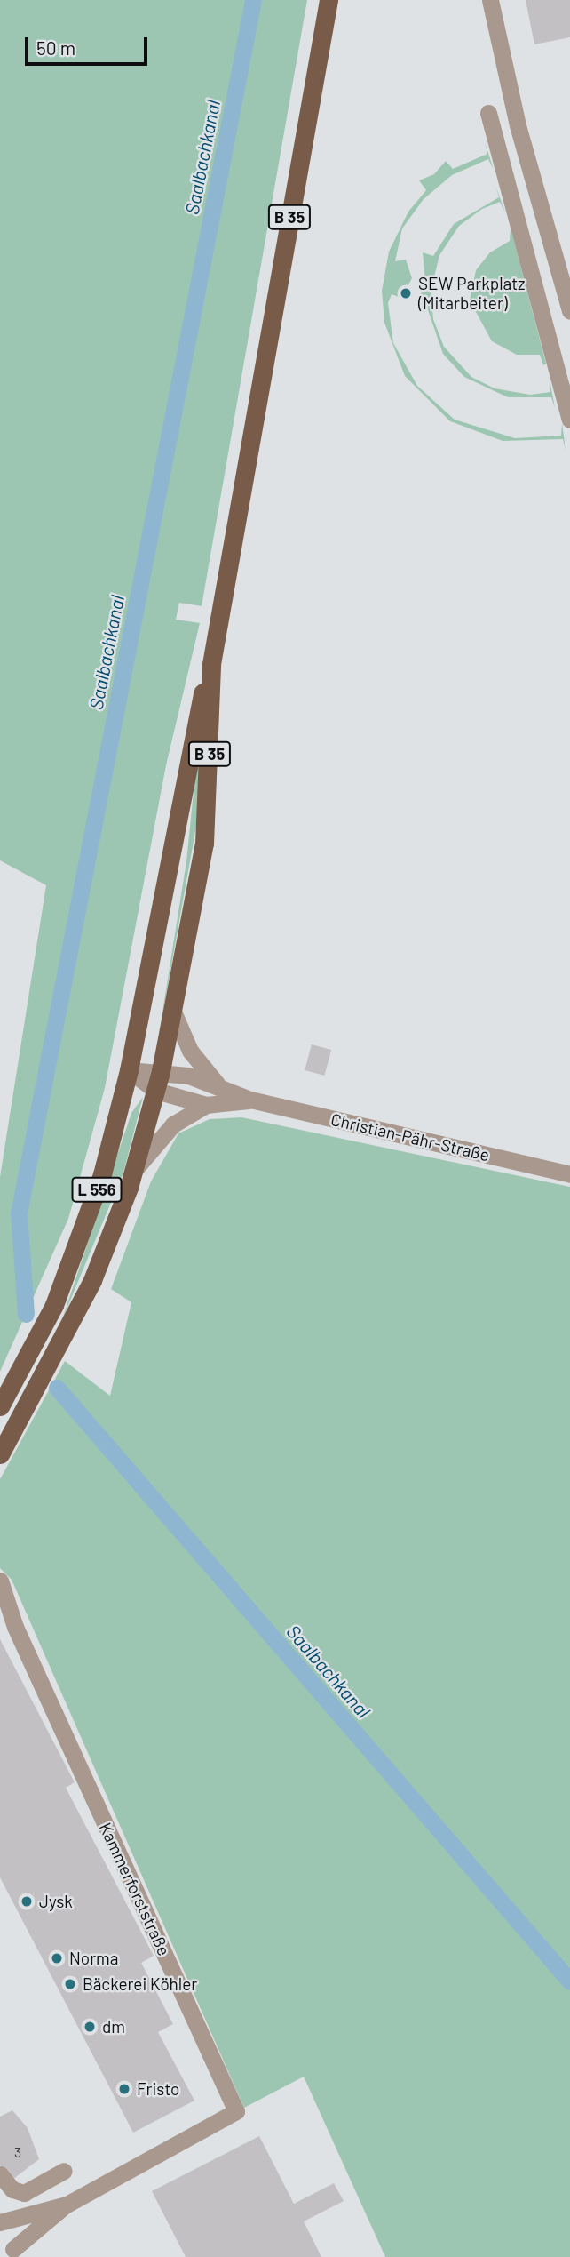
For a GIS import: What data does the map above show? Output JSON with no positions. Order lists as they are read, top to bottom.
{
  "streets": {
    "main road": ["B 35", "L 556"],
    "street": ["Christian-Pähr-Straße", "Kammerforststraße"]
  },
  "crossings": [
    ["B 35", "Christian-Pähr-Straße"],
    ["B 35", "L 556"],
    ["Christian-Pähr-Straße", "L 556"]
  ],
  "water": ["Saalbachkanal"],
  "places": [
    "SEW Parkplatz (Mitarbeiter)",
    "Jysk",
    "Norma",
    "Bäckerei Köhler",
    "dm",
    "Fristo"
  ],
  "house_numbers": ["3"],
  "scale_bar": "50 m"
}
